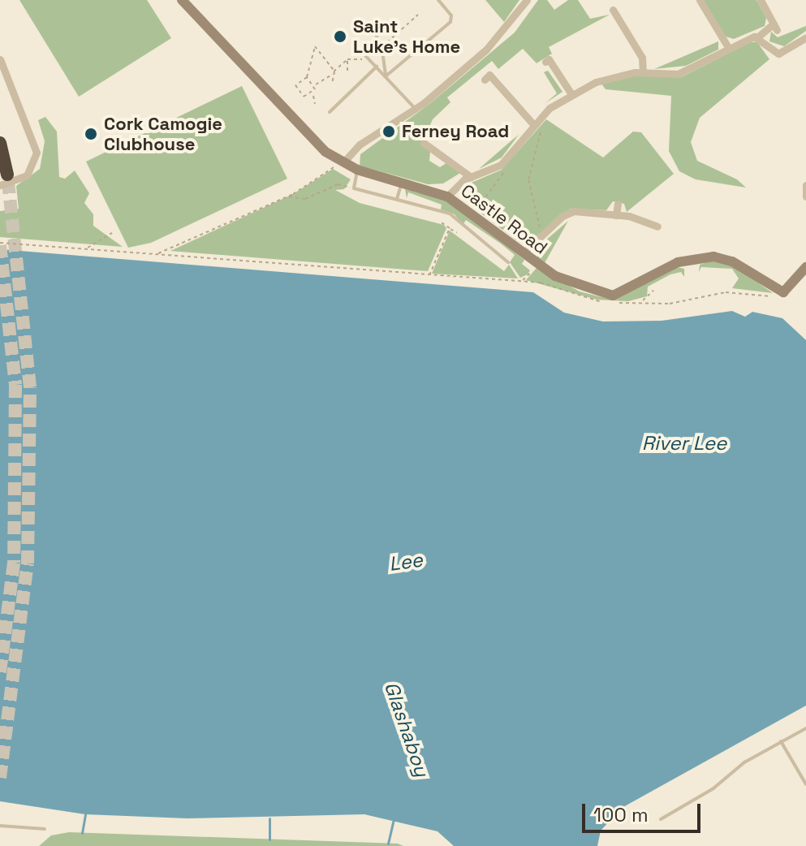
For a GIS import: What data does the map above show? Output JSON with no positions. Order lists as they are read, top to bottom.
{
  "streets": {
    "street": ["Castle Road"]
  },
  "water": ["River Lee", "Lee", "Glashaboy"],
  "places": ["Saint Luke's Home", "Ferney Road", "Cork Camogie Clubhouse"],
  "scale_bar": "100 m"
}
